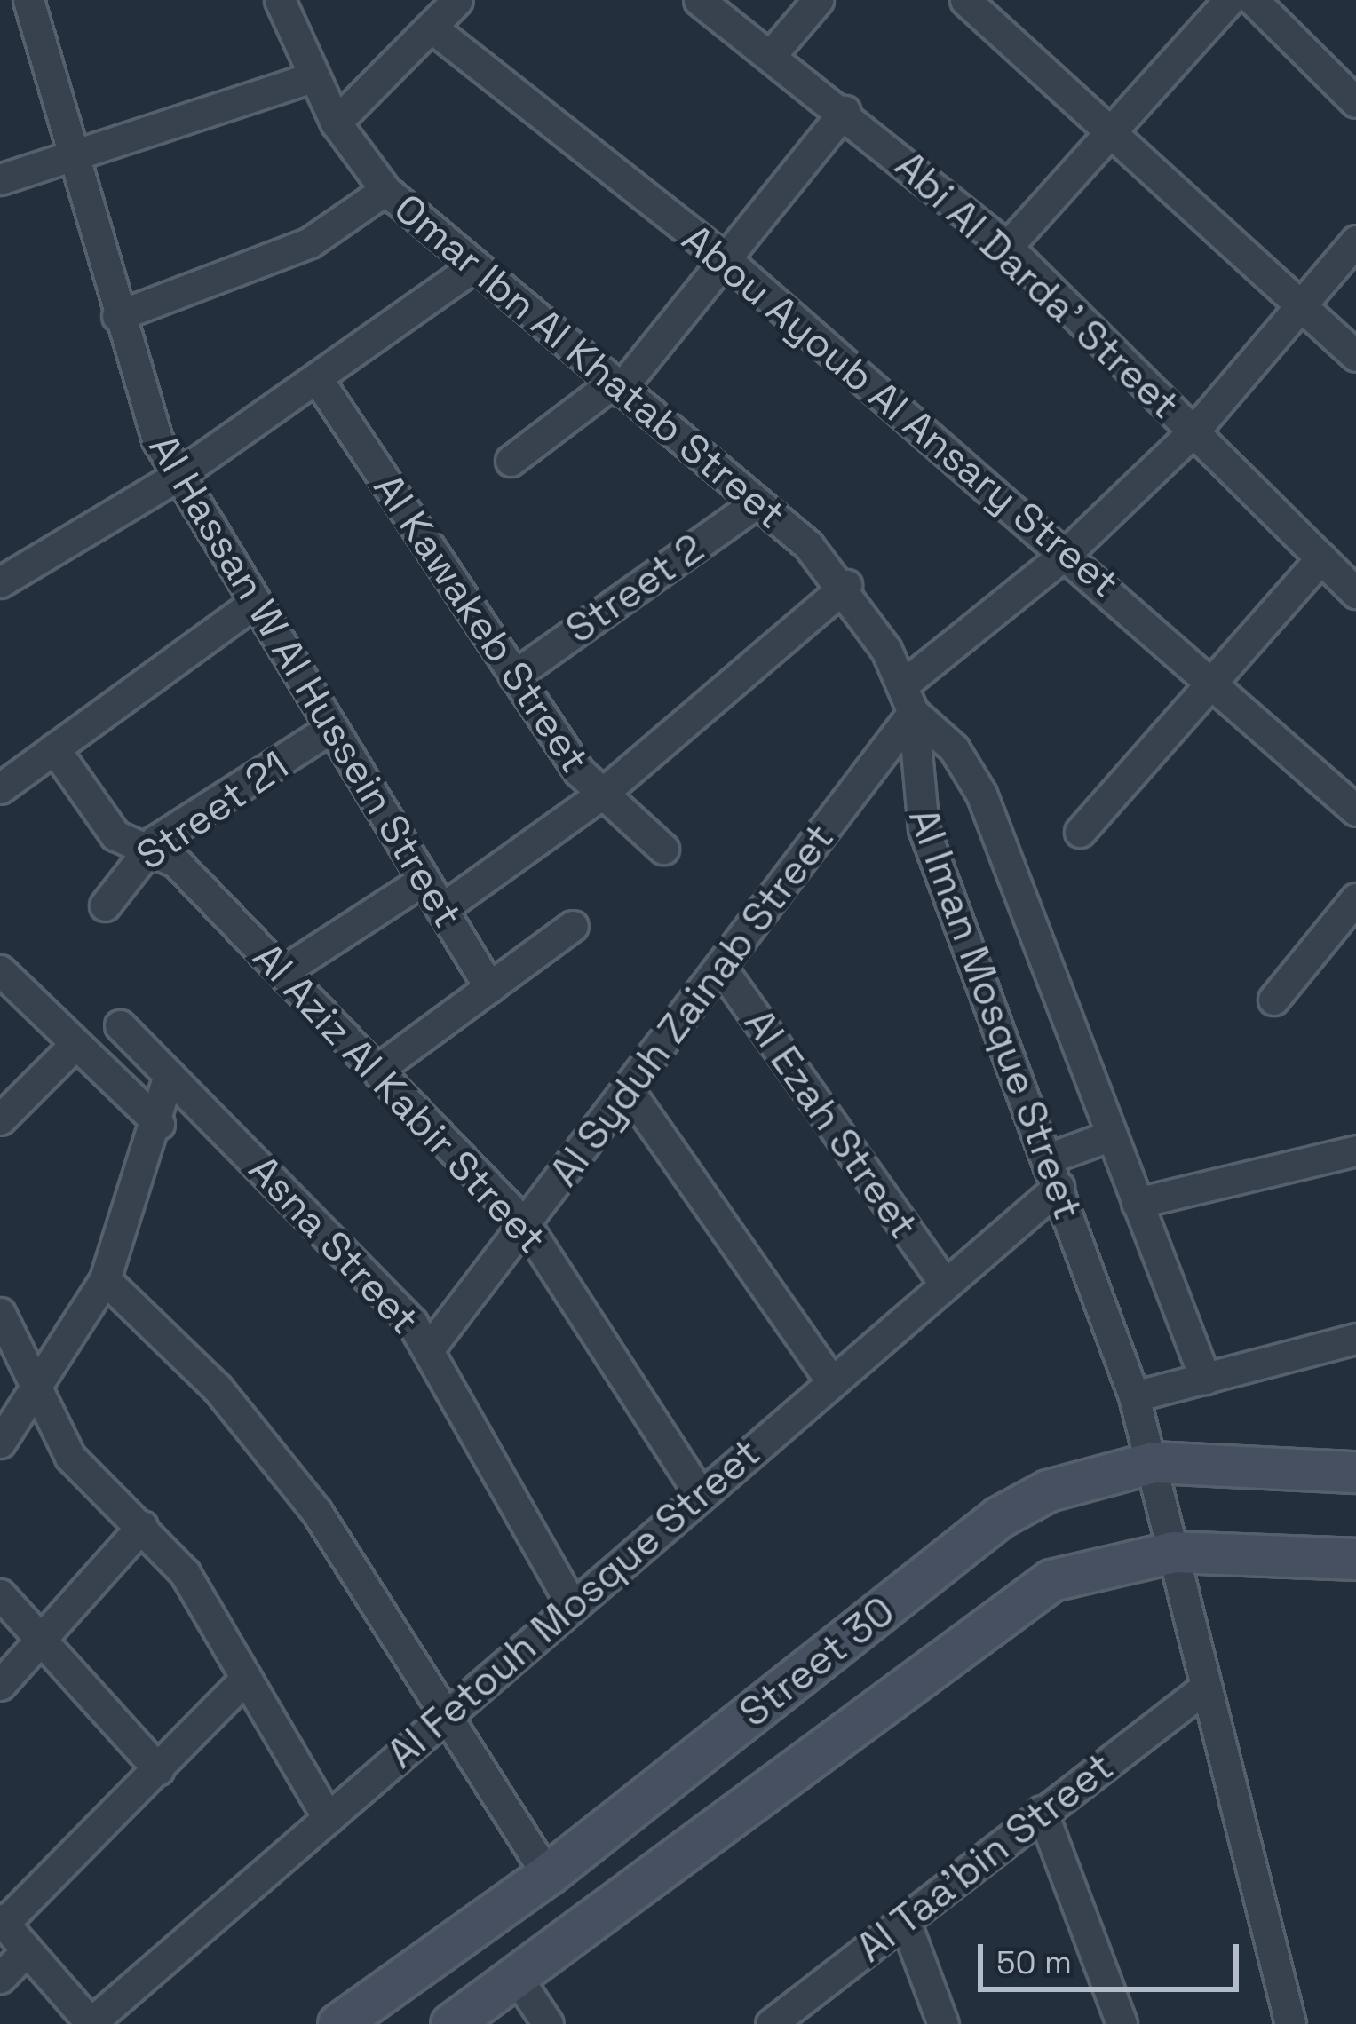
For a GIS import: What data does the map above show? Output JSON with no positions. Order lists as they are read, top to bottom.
{
  "streets": {
    "street": [
      "Abi Al Darda' Street",
      "Omar Ibn Al Khatab Street",
      "Abou Ayoub Al Ansary Street",
      "Street 2",
      "Al Kawakeb Street",
      "Al Hassan W Al Hussein Street",
      "Street 21",
      "Al Syduh Zainab Street",
      "Al Iman Mosque Street",
      "Al Aziz Al Kabir Street",
      "Al Ezah Street",
      "Asna Street",
      "Al Fetouh Mosque Street",
      "Street 30",
      "Al Taa'bin Street"
    ]
  },
  "crossings": [
    ["Omar Ibn Al Khatab Street", "Street 2"],
    ["Omar Ibn Al Khatab Street", "Al Syduh Zainab Street"],
    ["Omar Ibn Al Khatab Street", "Al Iman Mosque Street"],
    ["Street 2", "Al Kawakeb Street"],
    ["Al Hassan W Al Hussein Street", "Street 21"],
    ["Street 21", "Al Aziz Al Kabir Street"],
    ["Al Syduh Zainab Street", "Al Iman Mosque Street"],
    ["Al Syduh Zainab Street", "Al Aziz Al Kabir Street"],
    ["Al Syduh Zainab Street", "Al Ezah Street"],
    ["Al Syduh Zainab Street", "Asna Street"],
    ["Al Iman Mosque Street", "Al Fetouh Mosque Street"],
    ["Al Iman Mosque Street", "Street 30"],
    ["Al Iman Mosque Street", "Al Taa'bin Street"],
    ["Al Aziz Al Kabir Street", "Al Fetouh Mosque Street"],
    ["Al Ezah Street", "Al Fetouh Mosque Street"],
    ["Asna Street", "Al Fetouh Mosque Street"]
  ],
  "scale_bar": "50 m"
}
